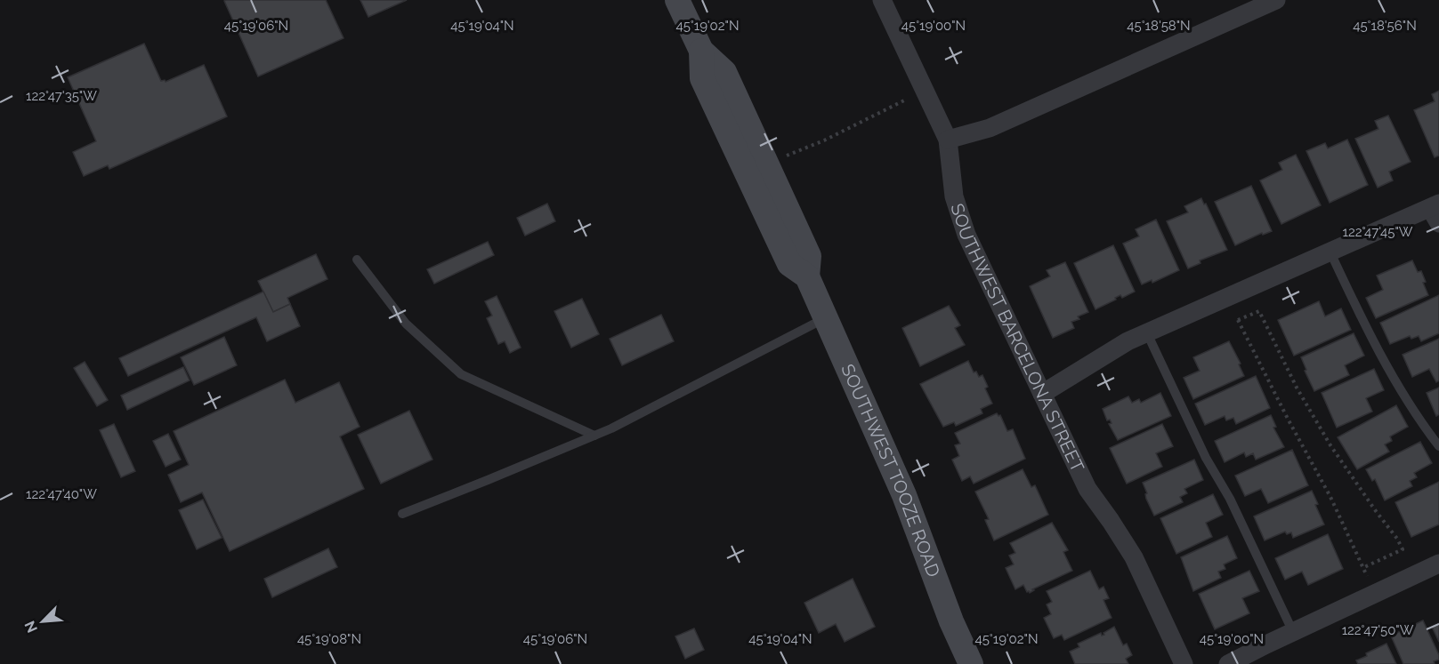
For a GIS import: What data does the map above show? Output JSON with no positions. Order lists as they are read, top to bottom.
{
  "streets": {
    "main road": ["SOUTHWEST TOOZE ROAD"],
    "street": ["SOUTHWEST BARCELONA STREET"]
  },
  "north": "bottom left",
  "coordinates": [
    "45°19'04\"N",
    "45°18'58\"N",
    "45°19'06\"N",
    "45°19'02\"N",
    "45°19'00\"N",
    "45°18'56\"N",
    "122°47'35\"W",
    "122°47'45\"W",
    "122°47'40\"W",
    "122°47'50\"W",
    "45°19'08\"N"
  ]
}
